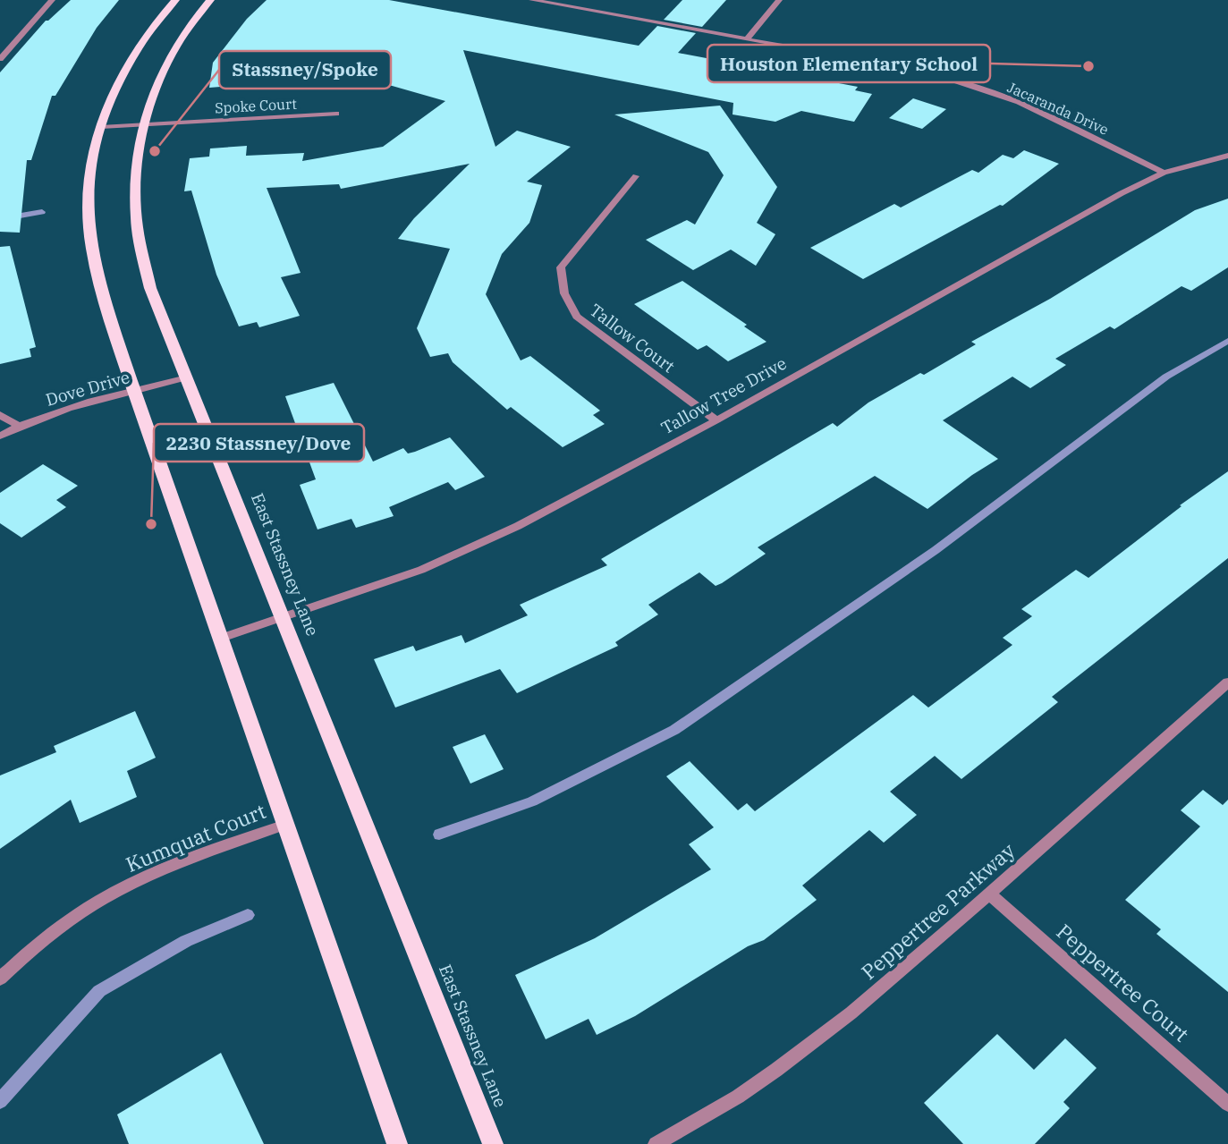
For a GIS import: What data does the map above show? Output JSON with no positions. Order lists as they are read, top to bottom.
{
  "streets": {
    "main road": ["East Stassney Lane"],
    "street": [
      "Spoke Court",
      "Jacaranda Drive",
      "Tallow Court",
      "Dove Drive",
      "Tallow Tree Drive",
      "Kumquat Court",
      "Peppertree Parkway",
      "Peppertree Court"
    ]
  },
  "crossings": [
    ["Spoke Court", "East Stassney Lane"],
    ["Jacaranda Drive", "Tallow Tree Drive"],
    ["Tallow Court", "Tallow Tree Drive"],
    ["Dove Drive", "East Stassney Lane"],
    ["Tallow Tree Drive", "East Stassney Lane"],
    ["Peppertree Parkway", "Peppertree Court"]
  ],
  "places": ["Houston Elementary School", "Stassney/Spoke", "2230 Stassney/Dove"]
}
